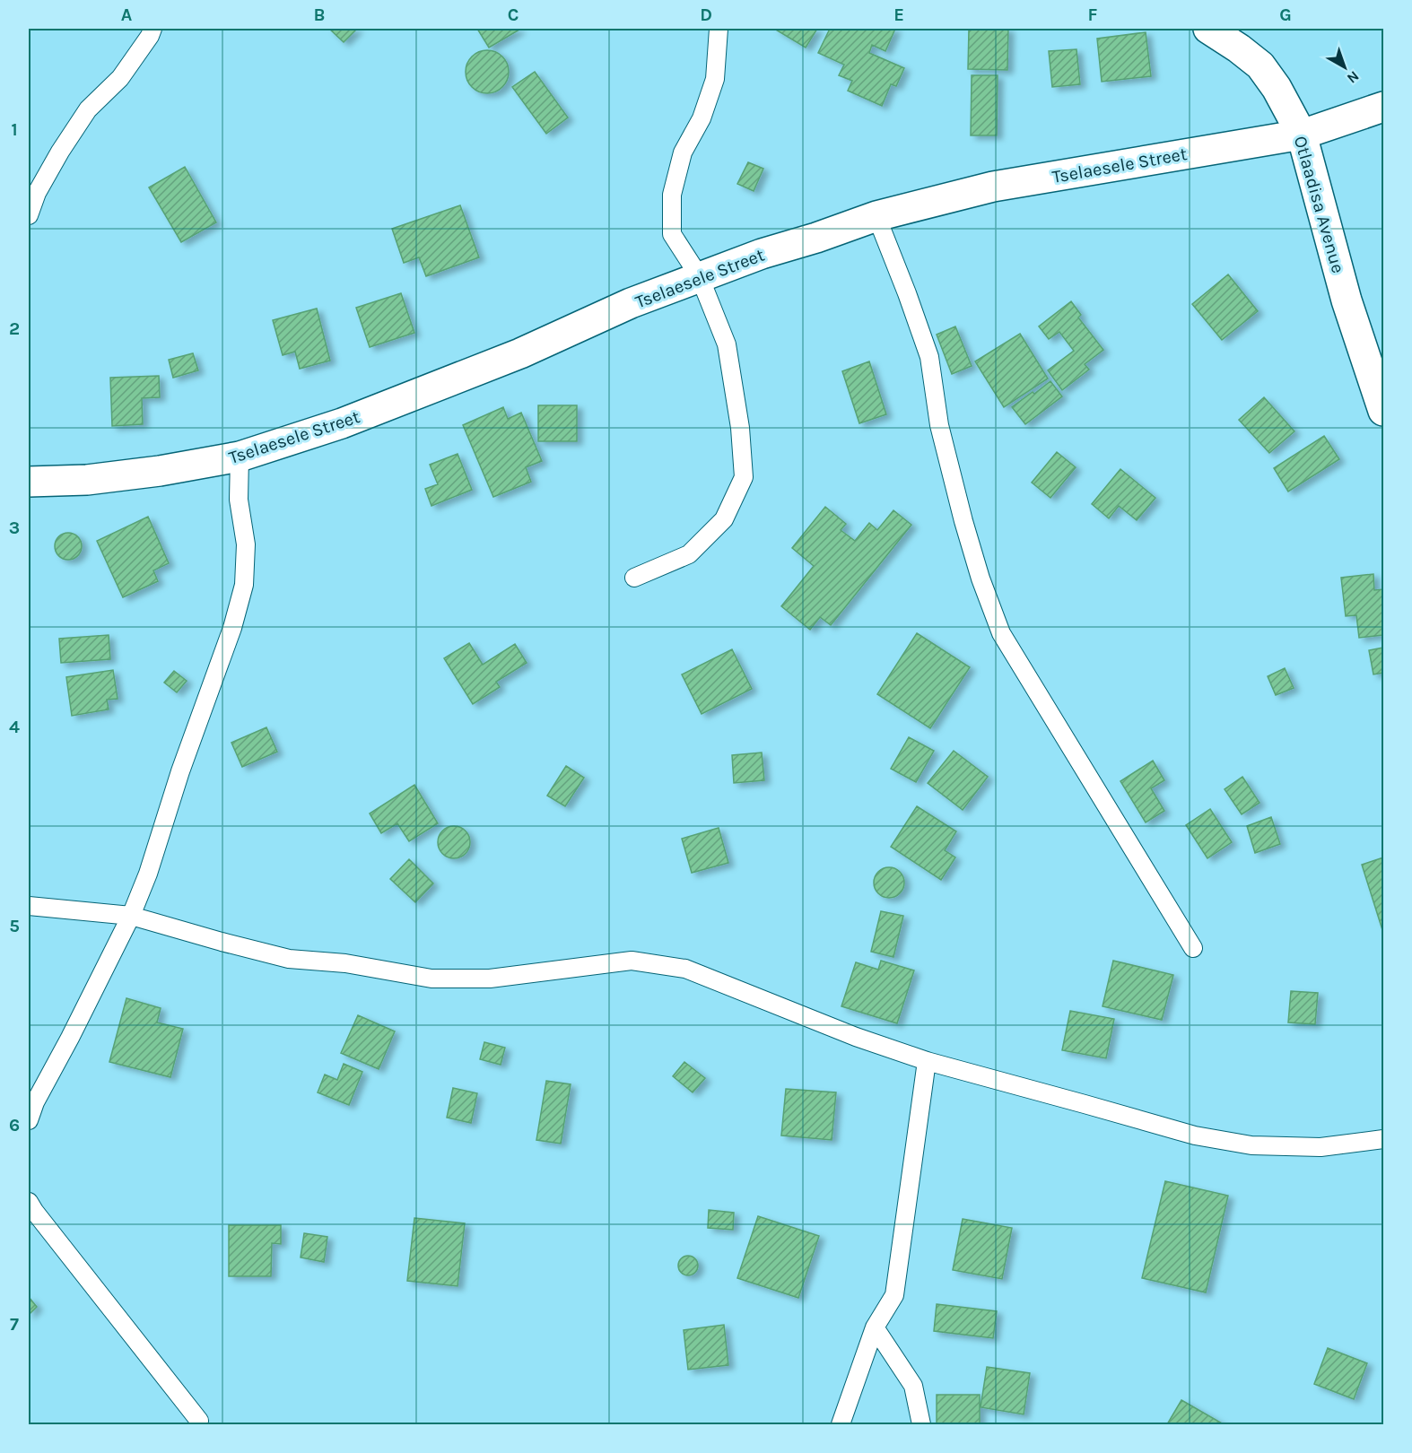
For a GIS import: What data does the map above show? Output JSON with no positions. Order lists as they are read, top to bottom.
{
  "streets": {
    "street": ["Tselaesele Street", "Otlaadisa Avenue"]
  },
  "crossings": [
    ["Tselaesele Street", "Otlaadisa Avenue"]
  ],
  "north": "bottom right",
  "grid": {
    "columns": [
      "A",
      "B",
      "C",
      "D",
      "E",
      "F",
      "G"
    ],
    "rows": [
      "1",
      "2",
      "3",
      "4",
      "5",
      "6",
      "7"
    ]
  }
}
